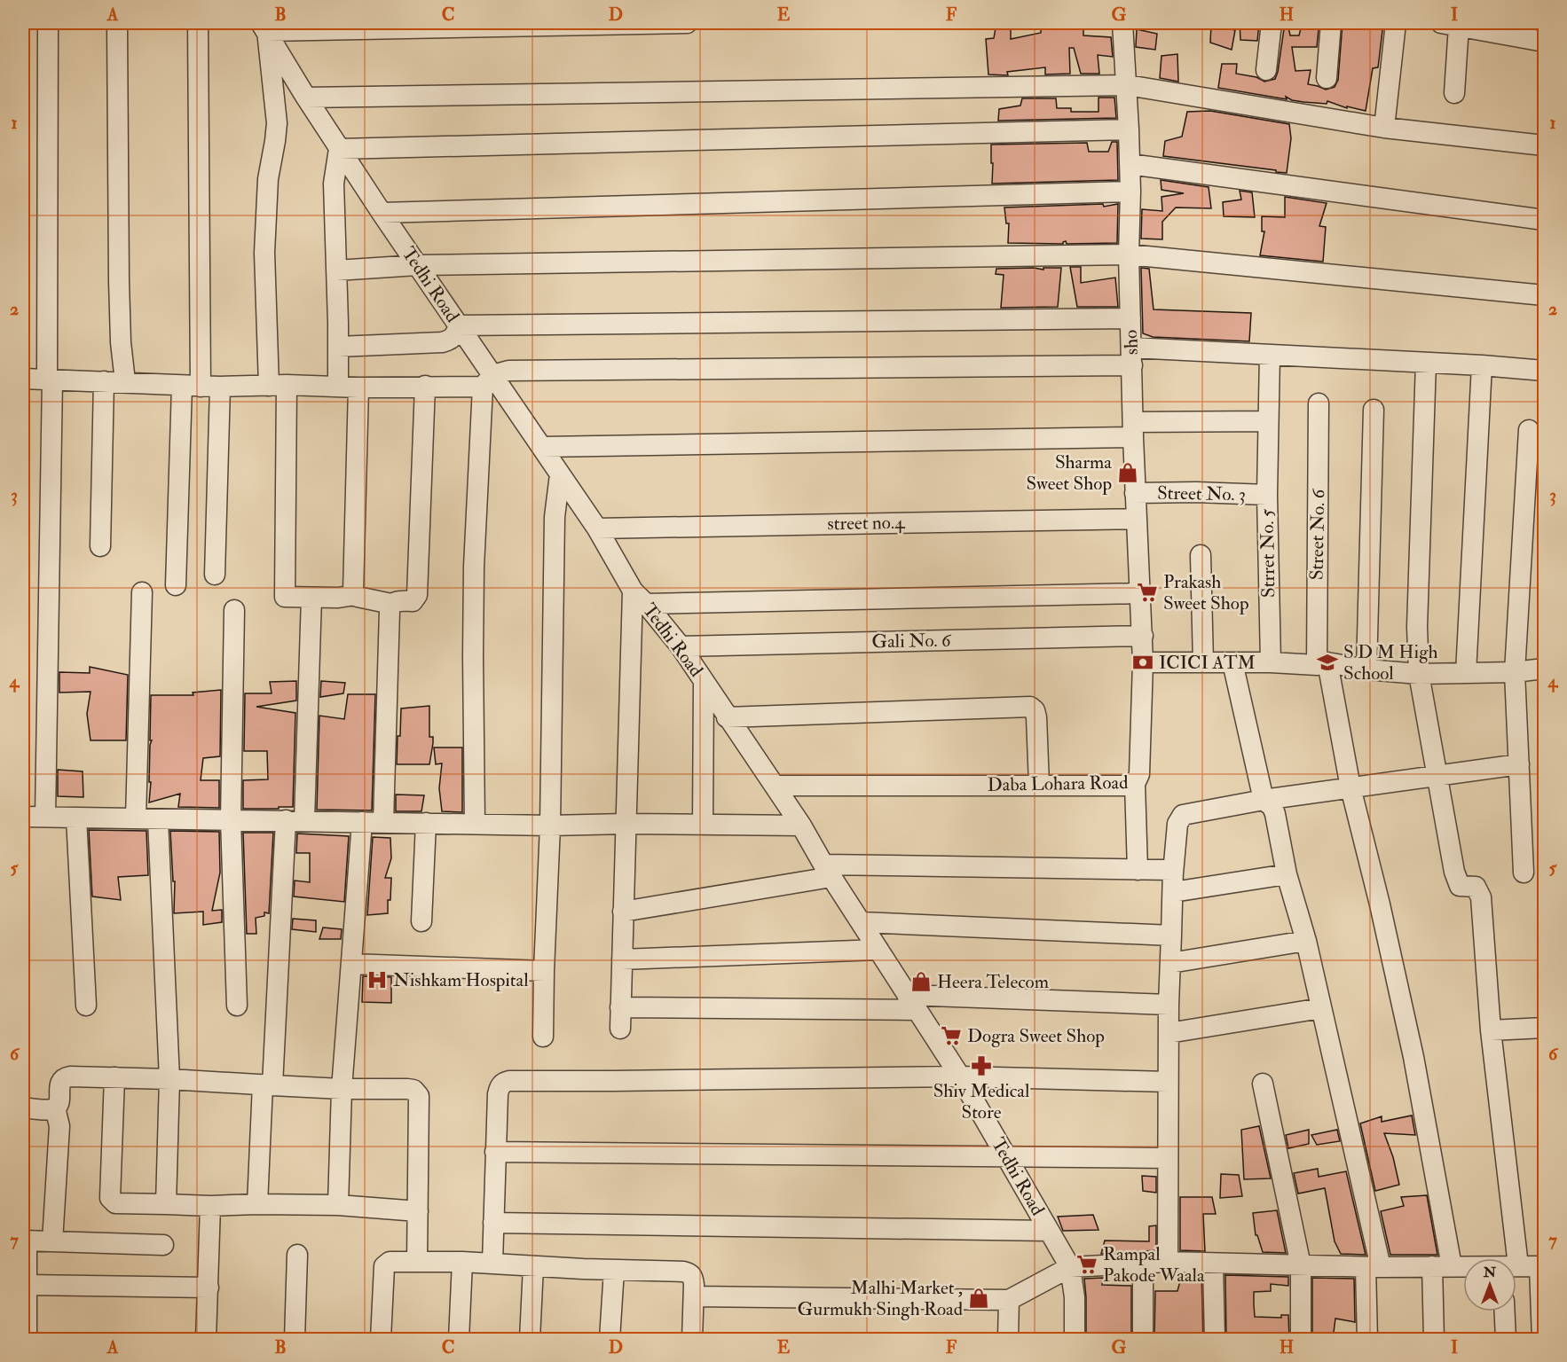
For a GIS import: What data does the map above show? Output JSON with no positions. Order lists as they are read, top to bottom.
{
  "streets": {
    "street": [
      "Tedhi Road",
      "sho",
      "Street No. 3",
      "street no.4",
      "Street No. 6",
      "Strret No. 5",
      "Gali No. 6",
      "Daba Lohara Road"
    ]
  },
  "crossings": [
    ["Tedhi Road", "street no.4"],
    ["Tedhi Road", "Gali No. 6"],
    ["Tedhi Road", "Daba Lohara Road"],
    ["sho", "Street No. 3"],
    ["sho", "street no.4"],
    ["sho", "Gali No. 6"],
    ["sho", "Daba Lohara Road"],
    ["Street No. 3", "Strret No. 5"]
  ],
  "places": {
    "shop": ["Sharma Sweet Shop", "Heera Telecom", "Malhi Market , Gurmukh Singh Road"],
    "supermarket": ["Prakash Sweet Shop", "Dogra Sweet Shop", "Rampal Pakode Waala"],
    "bank": ["ICICI ATM"],
    "school or university": ["S D M High School"],
    "hospital": ["Nishkam Hospital"],
    "pharmacy": ["Shiv Medical Store"]
  },
  "north": "top",
  "grid": {
    "columns": [
      "A",
      "B",
      "C",
      "D",
      "E",
      "F",
      "G",
      "H",
      "I"
    ],
    "rows": [
      "1",
      "2",
      "3",
      "4",
      "5",
      "6",
      "7"
    ]
  }
}
